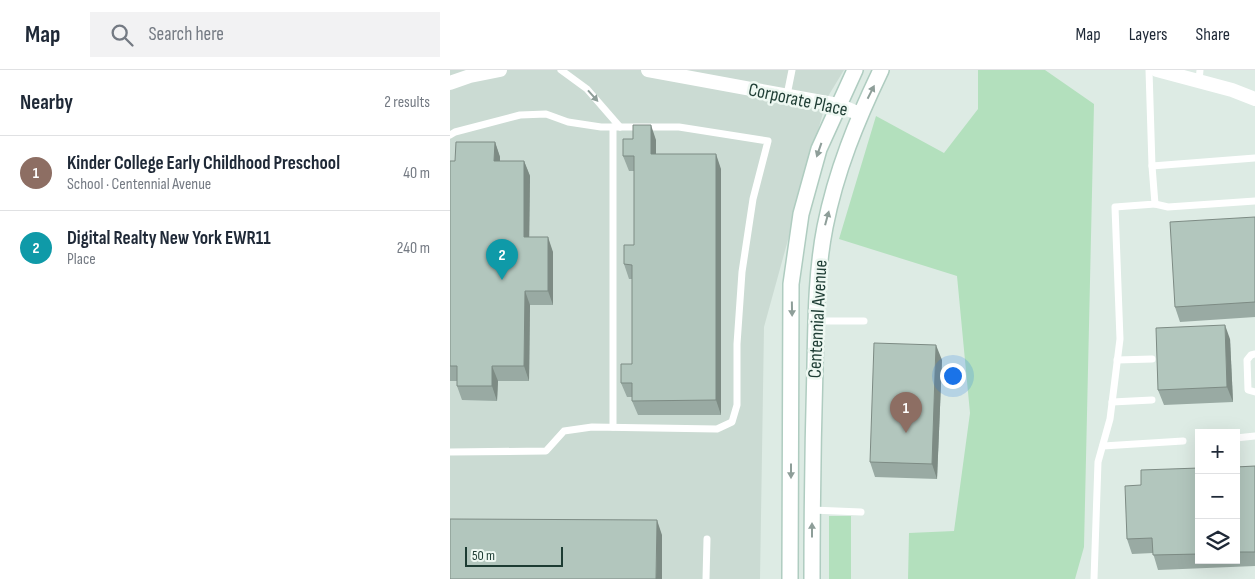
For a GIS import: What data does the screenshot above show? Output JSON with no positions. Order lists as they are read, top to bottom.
{
  "streets": {
    "main road": ["Centennial Avenue"],
    "street": ["Corporate Place"]
  },
  "crossings": [
    ["Corporate Place", "Centennial Avenue"]
  ],
  "scale_bar": "50 m",
  "page": {
    "header": "Map",
    "search": "Search here",
    "nav": ["Map", "Layers", "Share"],
    "heading": ["Nearby", "2 results"],
    "list": [
      {
        "mark": "1",
        "name": "Kinder College Early Childhood Preschool",
        "note": "School · Centennial Avenue",
        "value": "40 m"
      },
      {
        "mark": "2",
        "name": "Digital Realty New York EWR11",
        "note": "Place",
        "value": "240 m"
      }
    ],
    "pins": ["2", "1"],
    "map_buttons": ["+", "−"],
    "scale": "50 m"
  }
}
